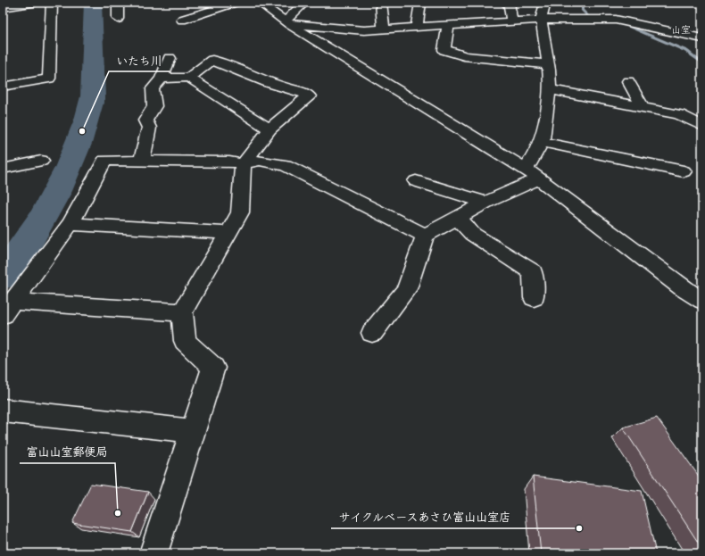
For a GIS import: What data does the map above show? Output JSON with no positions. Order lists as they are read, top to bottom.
{
  "districts": ["山室"],
  "places": ["いたち川", "富山山室郵便局", "サイクルベースあさひ富山山室店"]
}
